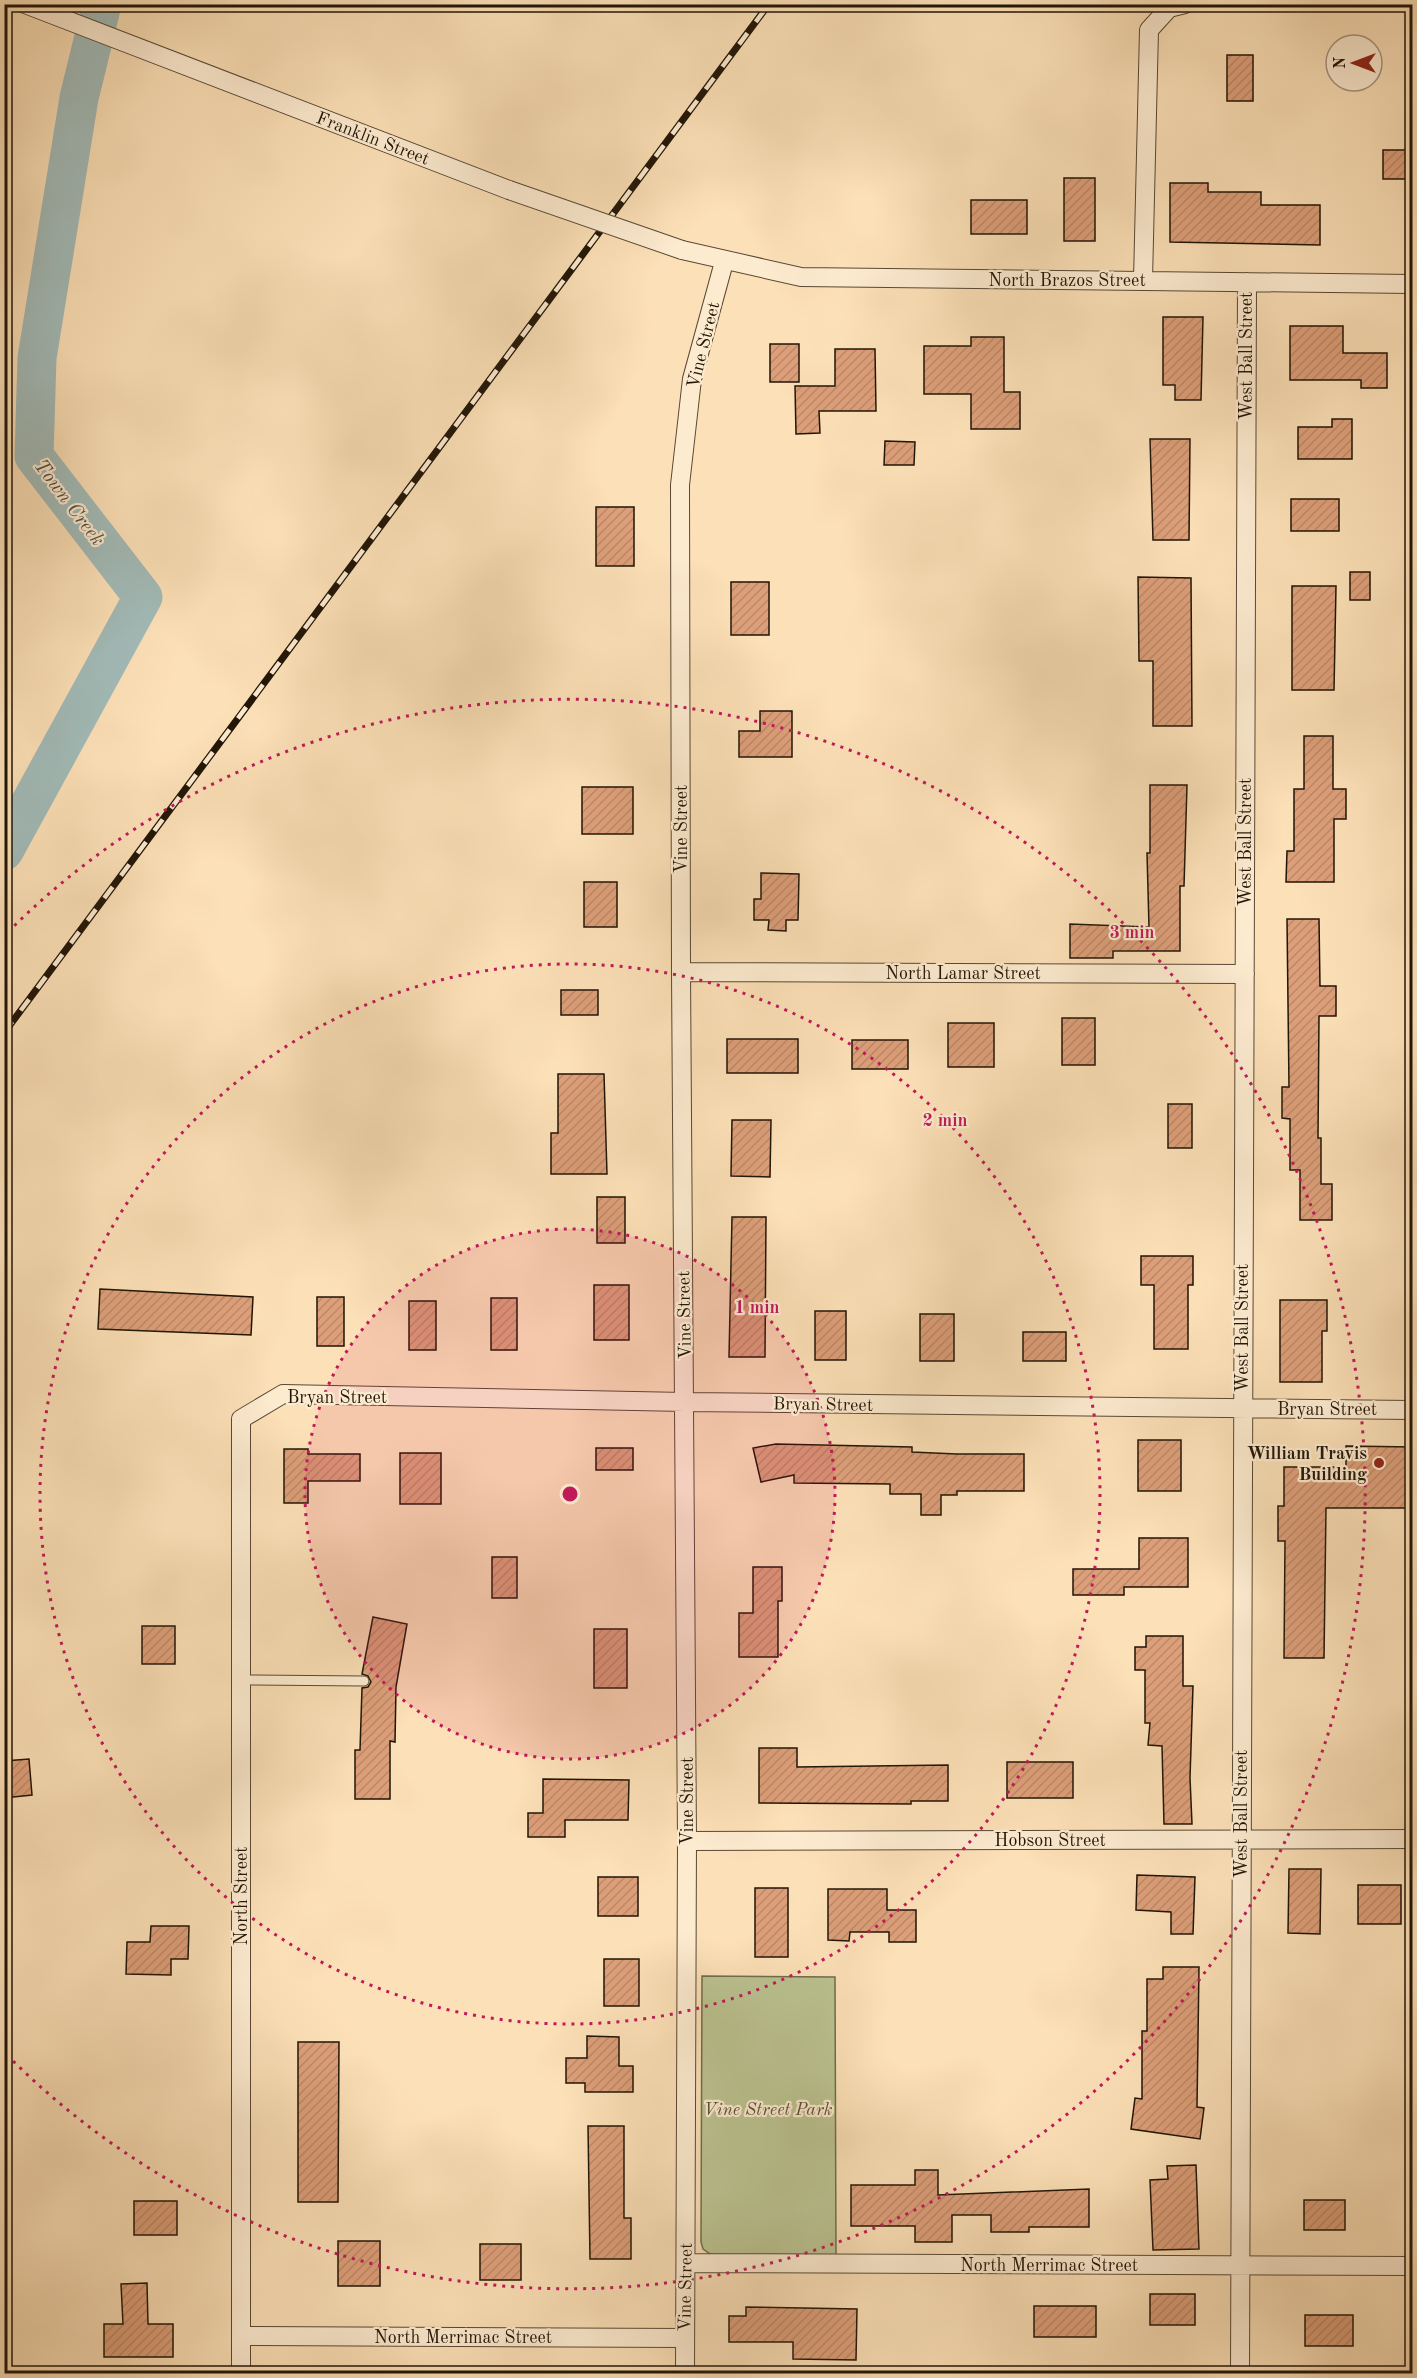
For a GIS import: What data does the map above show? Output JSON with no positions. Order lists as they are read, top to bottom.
{
  "streets": {
    "street": [
      "Franklin Street",
      "North Brazos Street",
      "Vine Street",
      "West Ball Street",
      "North Lamar Street",
      "Bryan Street",
      "Hobson Street",
      "North Street",
      "North Merrimac Street"
    ]
  },
  "crossings": [
    ["Franklin Street", "North Brazos Street"],
    ["Franklin Street", "Vine Street"],
    ["North Brazos Street", "Vine Street"],
    ["North Brazos Street", "West Ball Street"],
    ["Vine Street", "North Lamar Street"],
    ["Vine Street", "Bryan Street"],
    ["Vine Street", "Hobson Street"],
    ["Vine Street", "North Merrimac Street"],
    ["West Ball Street", "North Lamar Street"],
    ["West Ball Street", "Bryan Street"],
    ["West Ball Street", "Hobson Street"],
    ["West Ball Street", "North Merrimac Street"],
    ["Bryan Street", "North Street"],
    ["North Street", "North Merrimac Street"]
  ],
  "water": ["Town Creek"],
  "parks": ["Vine Street Park"],
  "places": ["William Travis Building"],
  "north": "left",
  "rings": ["3 min", "2 min", "1 min"]
}
